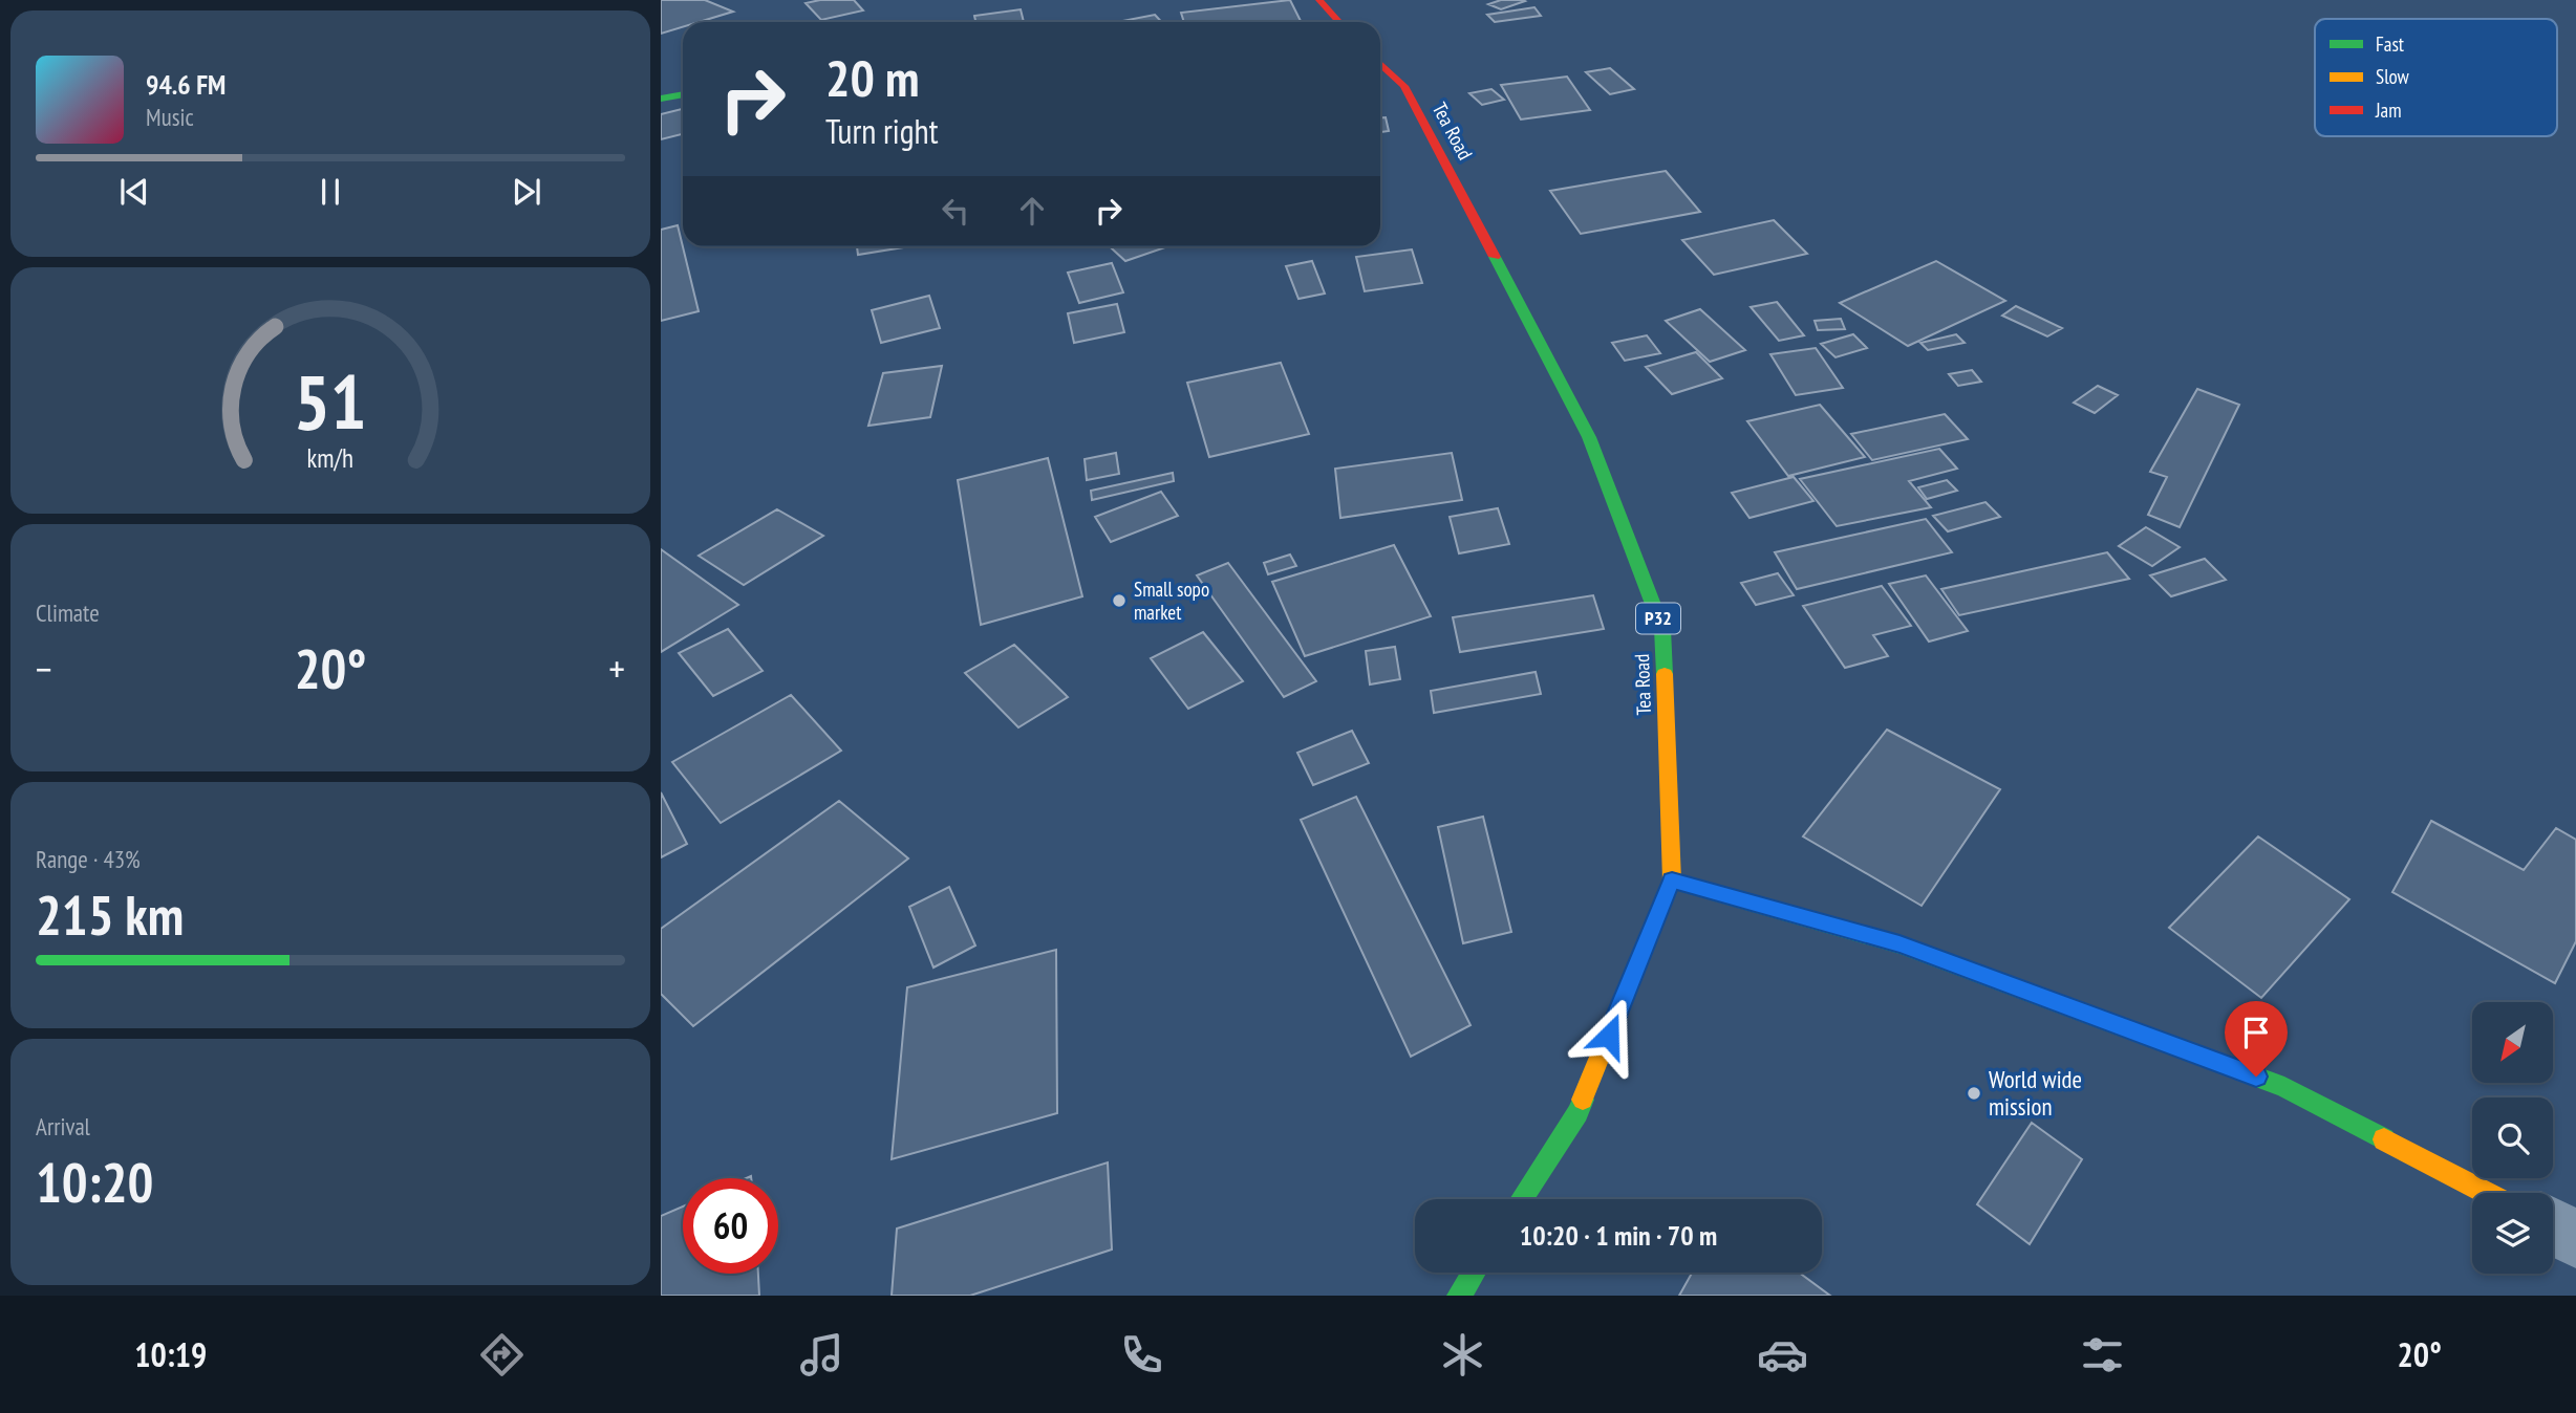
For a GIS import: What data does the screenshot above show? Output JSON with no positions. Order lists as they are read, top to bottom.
{
  "streets": {
    "main road": ["Tea Road", "P32"]
  },
  "places": ["Small sopo market", "World wide mission"],
  "legend": ["Fast", "Slow", "Jam"],
  "north": "bottom left",
  "page": {
    "turn": ["20 m", "Turn right"],
    "song": ["94.6 FM", "Music"],
    "tile": [
      "Climate",
      ["Range · 43%", "215 km"],
      ["Arrival", "10:20"]
    ],
    "heat": ["−", "20°", "+"],
    "limit": "60",
    "trip": "10:20 · 1 min · 70 m",
    "tabs": ["10:19", "20°"],
    "gauge": ["51", "km/h"]
  }
}
